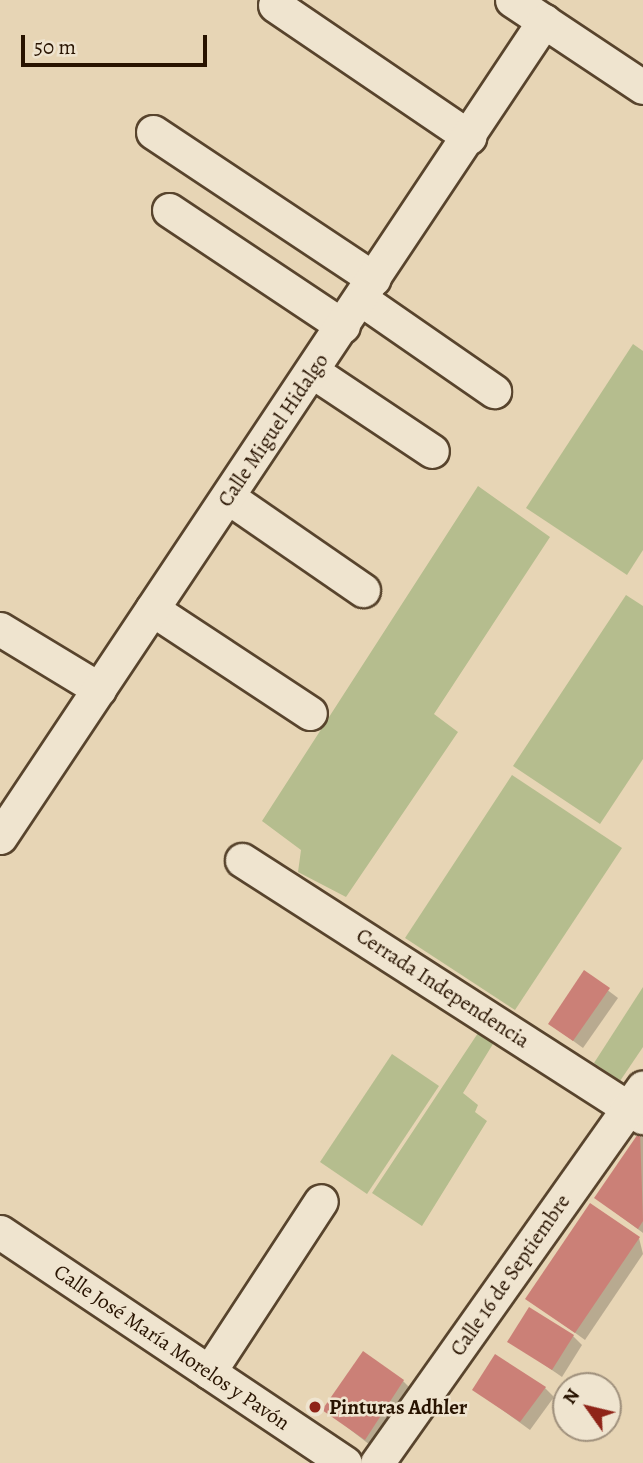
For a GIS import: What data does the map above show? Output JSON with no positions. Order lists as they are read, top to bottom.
{
  "streets": {
    "street": [
      "Calle Miguel Hidalgo",
      "Cerrada Independencia",
      "Calle 16 de Septiembre",
      "Calle José María Morelos y Pavón"
    ]
  },
  "crossings": [
    ["Cerrada Independencia", "Calle 16 de Septiembre"]
  ],
  "places": ["Pinturas Adhler"],
  "scale_bar": "50 m",
  "north": "top left"
}
